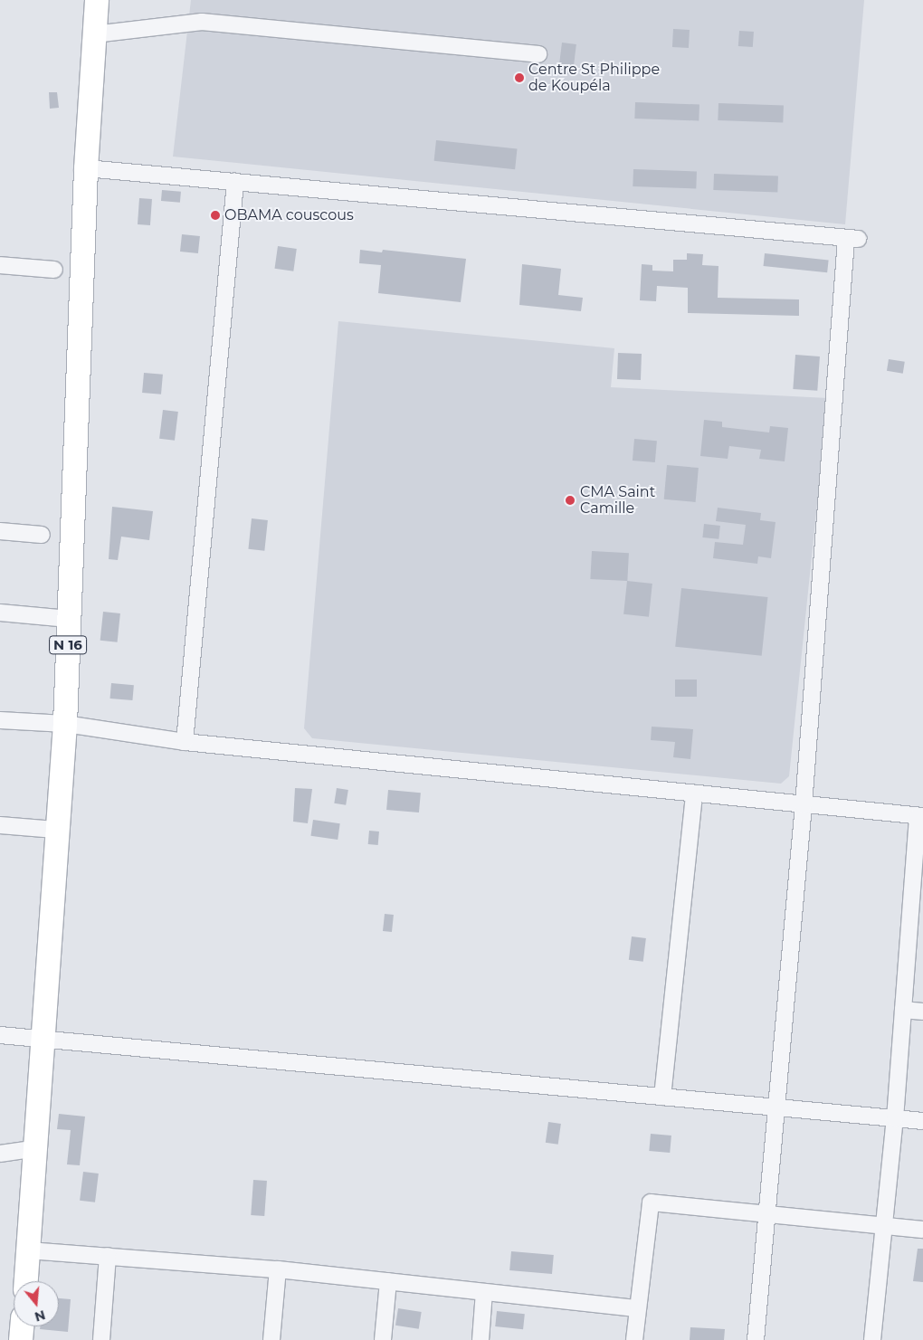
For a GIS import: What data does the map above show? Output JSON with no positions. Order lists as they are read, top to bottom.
{
  "streets": {
    "highway": ["N 16"]
  },
  "places": ["Centre St Philippe de Koupéla", "OBAMA couscous", "CMA Saint Camille"],
  "north": "bottom"
}
